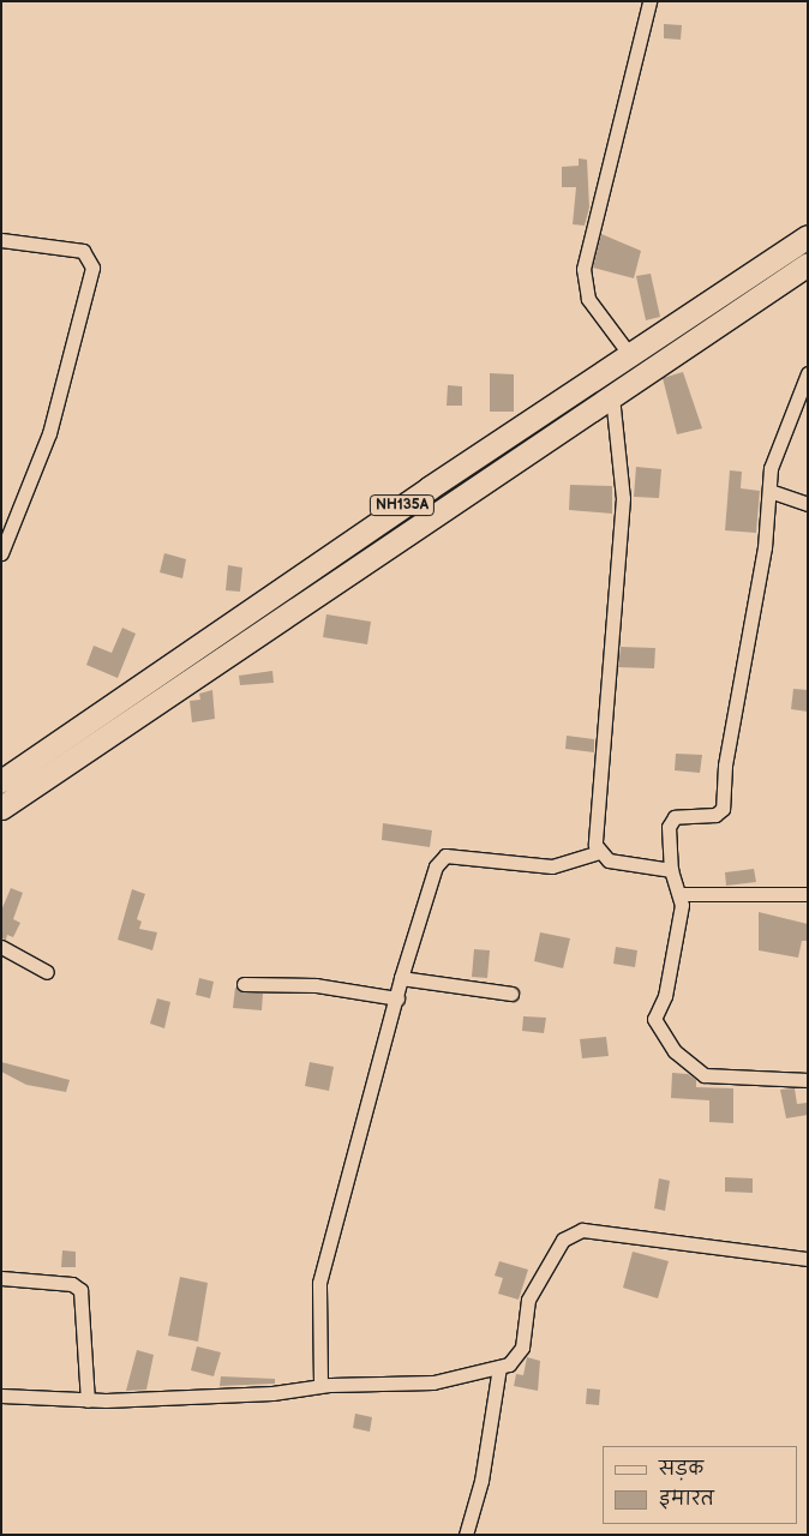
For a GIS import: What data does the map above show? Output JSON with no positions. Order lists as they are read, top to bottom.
{
  "streets": {
    "highway": ["NH135A"]
  },
  "legend": ["सड़क", "इमारत"]
}
